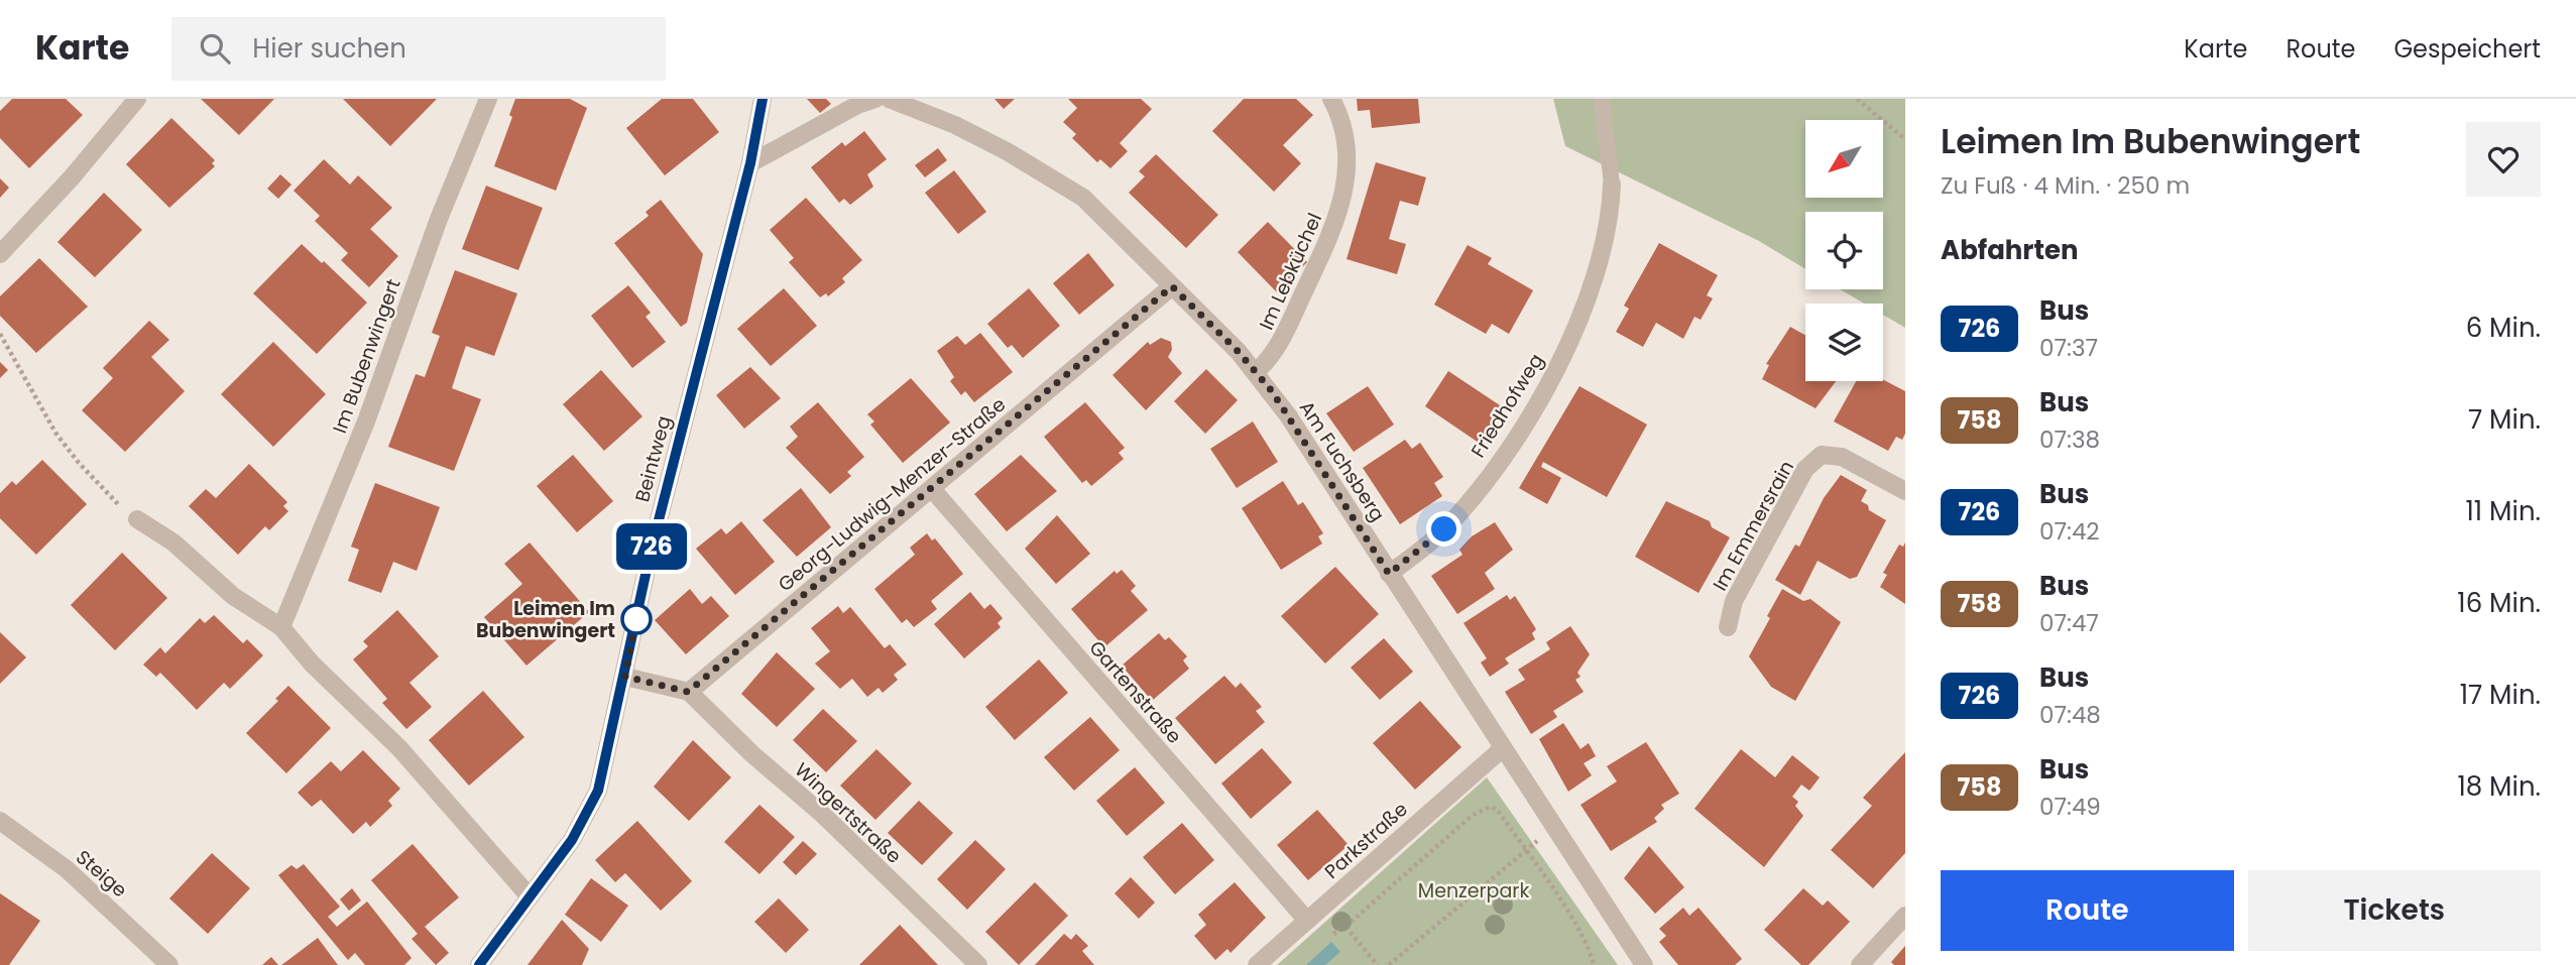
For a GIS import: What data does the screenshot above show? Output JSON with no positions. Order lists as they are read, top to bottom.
{
  "streets": {
    "street": [
      "Im Lebküchel",
      "Im Bubenwingert",
      "Friedhofweg",
      "Beintweg",
      "Am Fuchsberg",
      "Georg-Ludwig-Menzer-Straße",
      "Im Emmersrain",
      "Gartenstraße",
      "Wingertstraße",
      "Parkstraße",
      "Steige"
    ]
  },
  "crossings": [
    ["Im Lebküchel", "Am Fuchsberg"],
    ["Friedhofweg", "Am Fuchsberg"],
    ["Am Fuchsberg", "Georg-Ludwig-Menzer-Straße"],
    ["Am Fuchsberg", "Parkstraße"],
    ["Georg-Ludwig-Menzer-Straße", "Gartenstraße"],
    ["Georg-Ludwig-Menzer-Straße", "Wingertstraße"],
    ["Gartenstraße", "Parkstraße"]
  ],
  "parks": ["Menzerpark"],
  "places": ["Leimen Im Bubenwingert"],
  "lines": ["bus line 726"],
  "north": "bottom left",
  "page": {
    "header": "Karte",
    "search": "Hier suchen",
    "nav": ["Karte", "Route", "Gespeichert"],
    "on_map": "726",
    "heading": [
      ["Leimen Im Bubenwingert", "Zu Fuß · 4 Min. · 250 m"],
      "Abfahrten"
    ],
    "list": [
      {
        "mark": "726",
        "name": "Bus",
        "note": "07:37",
        "value": "6 Min."
      },
      {
        "mark": "758",
        "name": "Bus",
        "note": "07:38",
        "value": "7 Min."
      },
      {
        "mark": "726",
        "name": "Bus",
        "note": "07:42",
        "value": "11 Min."
      },
      {
        "mark": "758",
        "name": "Bus",
        "note": "07:47",
        "value": "16 Min."
      },
      {
        "mark": "726",
        "name": "Bus",
        "note": "07:48",
        "value": "17 Min."
      },
      {
        "mark": "758",
        "name": "Bus",
        "note": "07:49",
        "value": "18 Min."
      }
    ],
    "buttons": ["Route", "Tickets"]
  }
}
